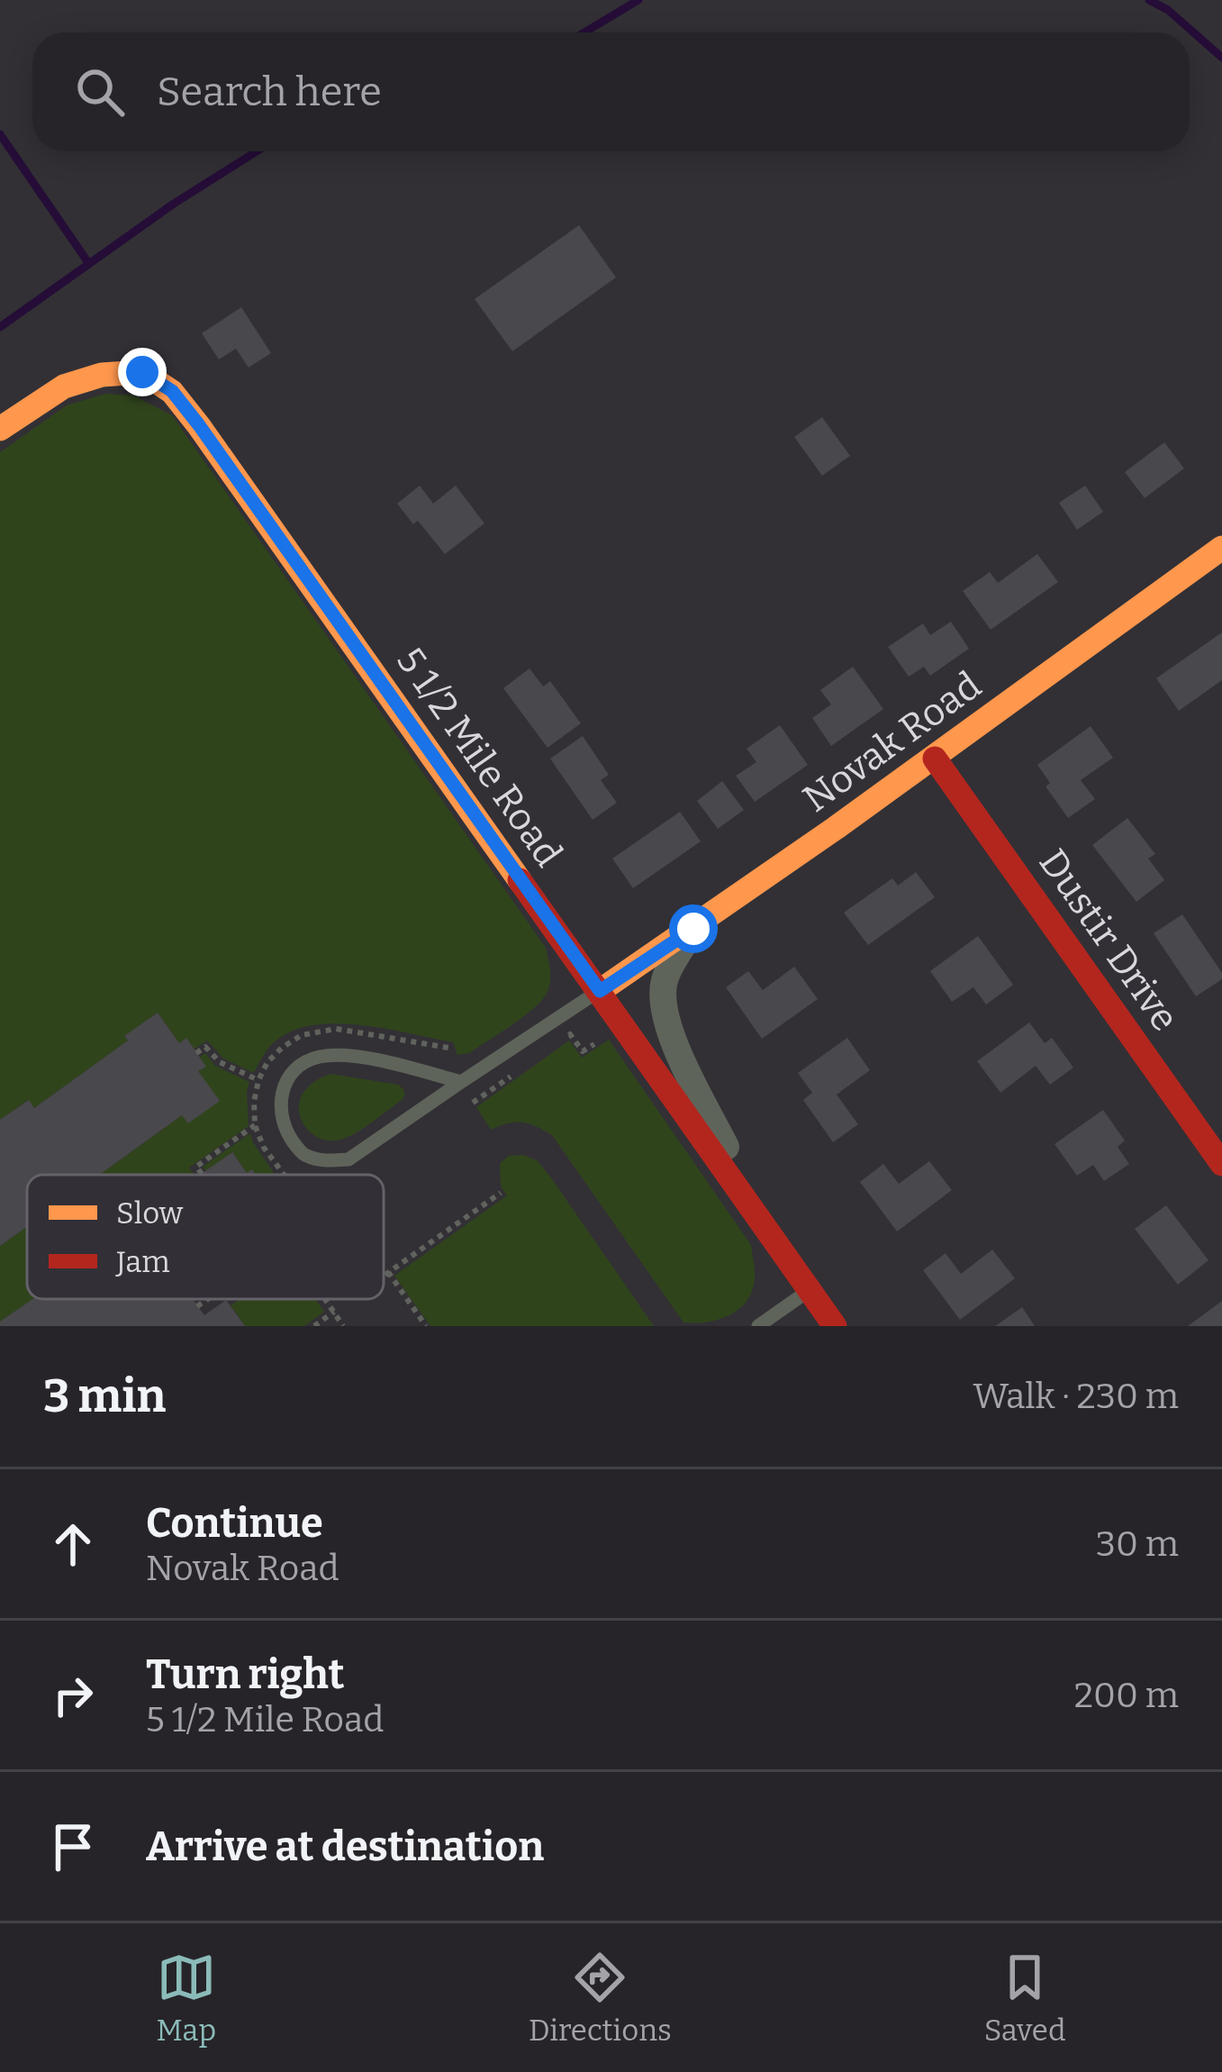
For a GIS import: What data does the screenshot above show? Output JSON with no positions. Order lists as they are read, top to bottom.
{
  "streets": {
    "street": ["Novak Road", "5 1/2 Mile Road", "Dustir Drive"]
  },
  "crossings": [
    ["Novak Road", "5 1/2 Mile Road"],
    ["Novak Road", "Dustir Drive"]
  ],
  "legend": ["Slow", "Jam"],
  "page": {
    "search": "Search here",
    "heading": ["3 min", "Walk · 230 m"],
    "list": [
      ["Continue", "Novak Road", "30 m"],
      ["Turn right", "5 1/2 Mile Road", "200 m"],
      "Arrive at destination"
    ],
    "nav": ["Map", "Directions", "Saved"]
  }
}
